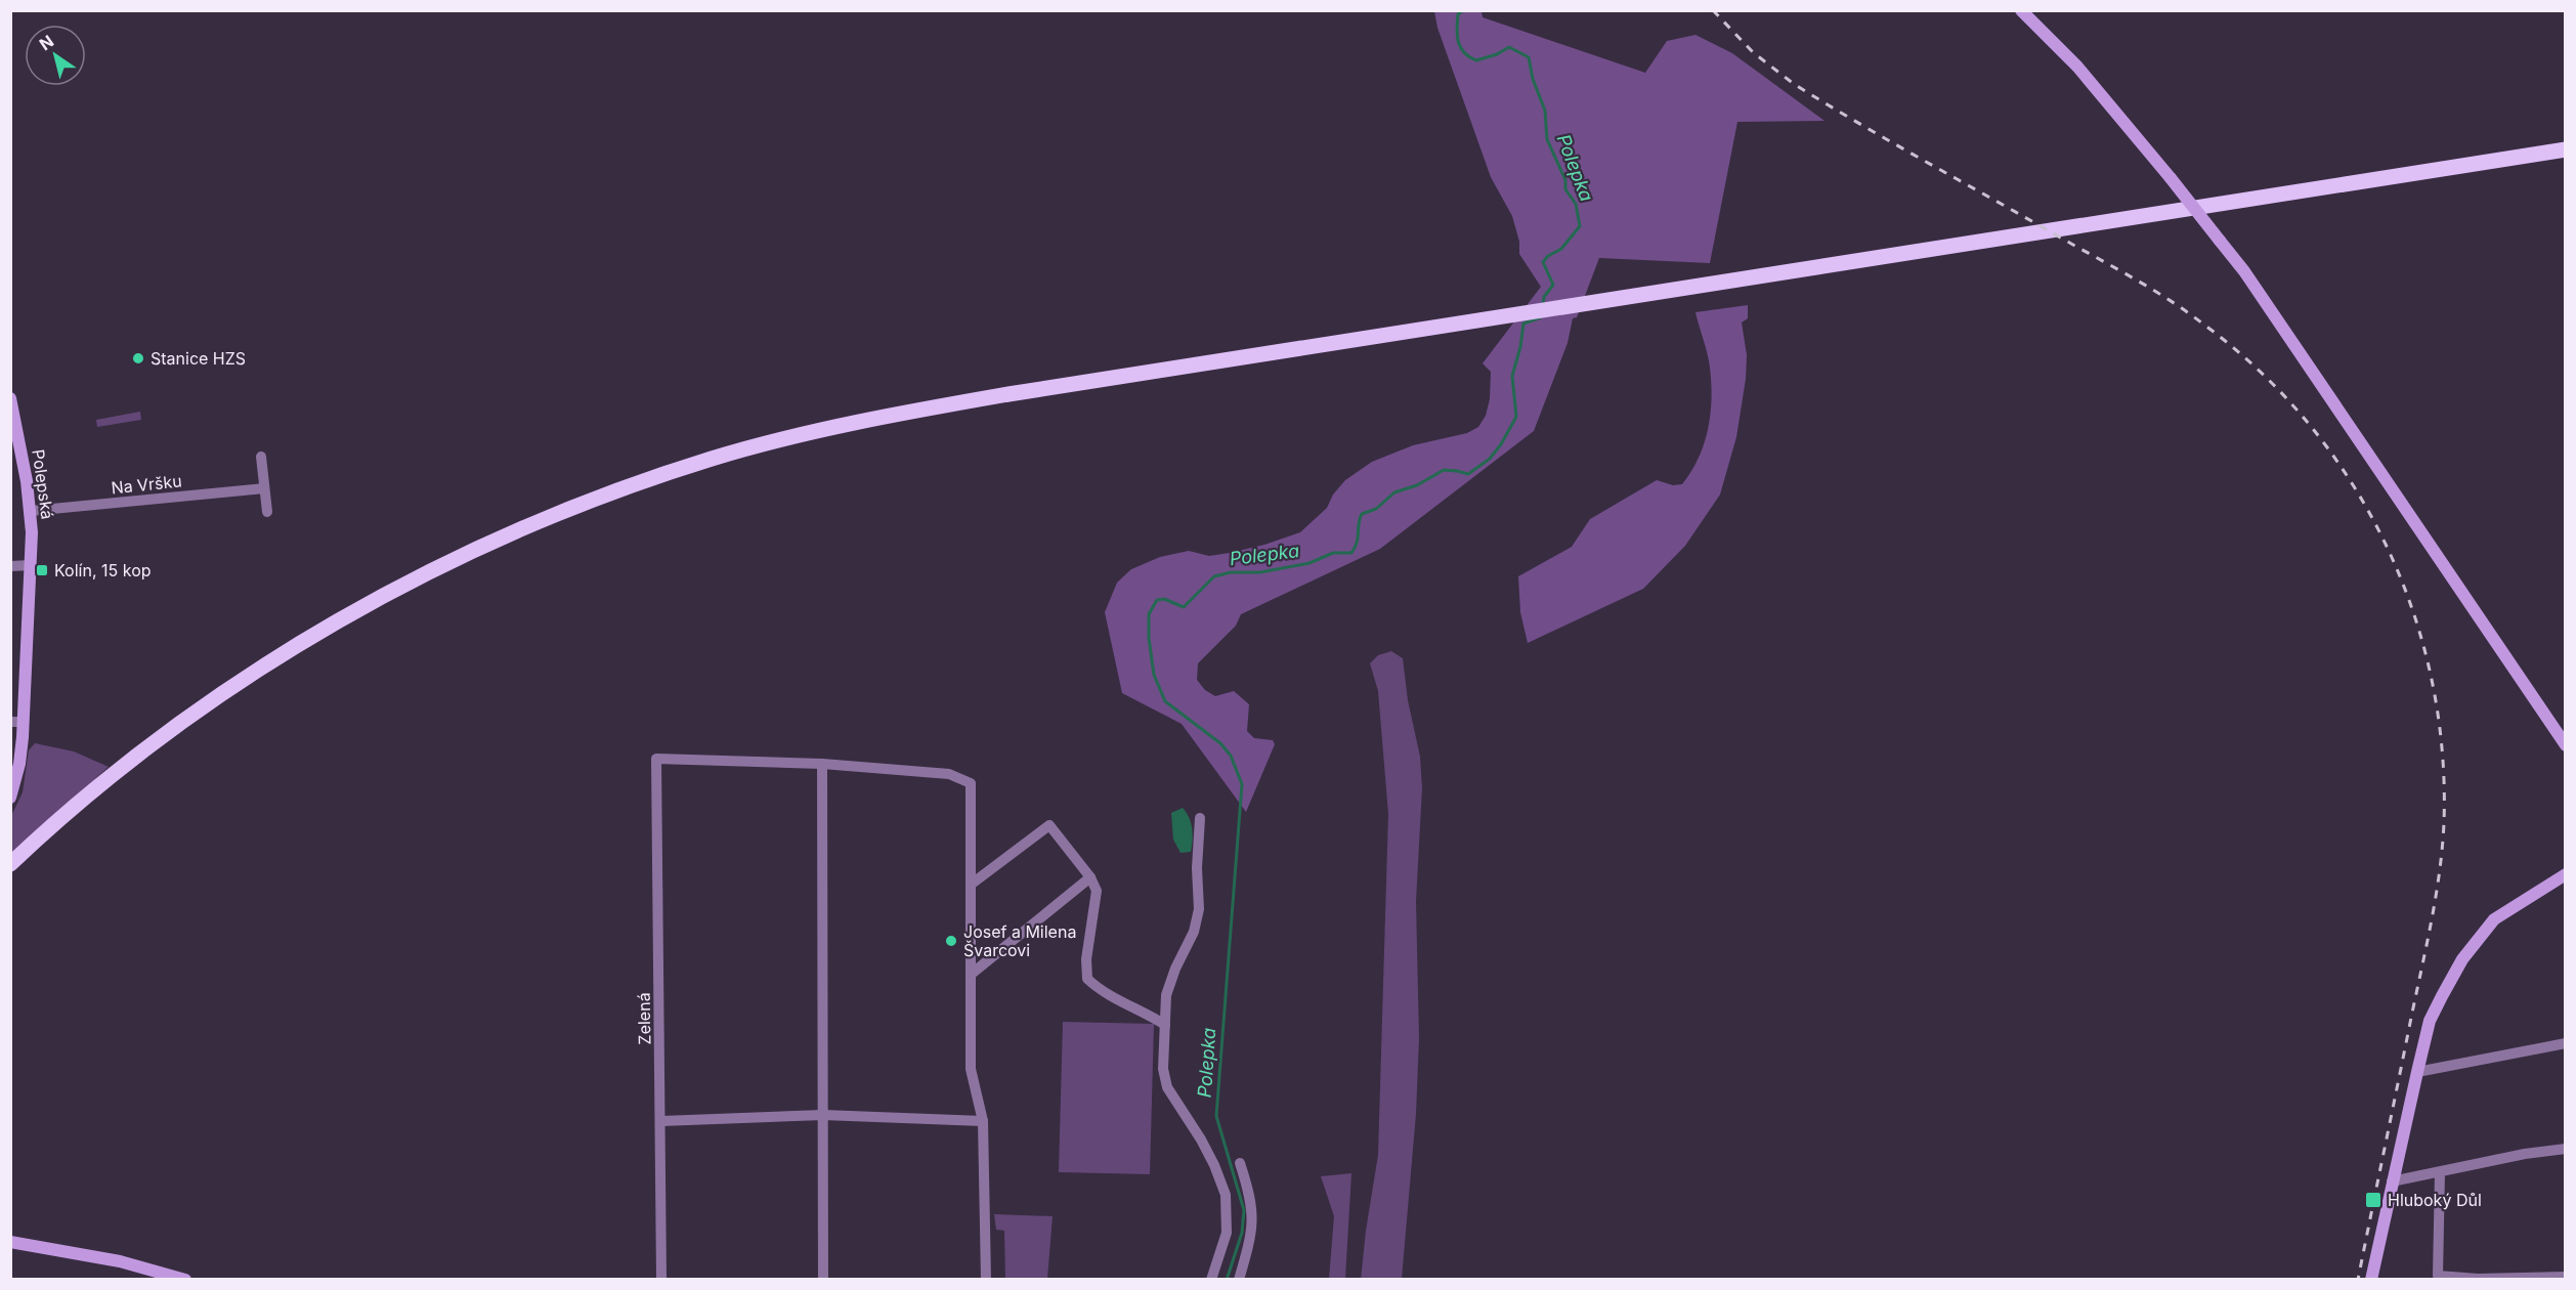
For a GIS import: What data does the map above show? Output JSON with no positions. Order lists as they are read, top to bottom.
{
  "streets": {
    "street": ["Polepská", "Na Vršku", "Zelená"]
  },
  "crossings": [
    ["Polepská", "Na Vršku"]
  ],
  "water": ["Polepka"],
  "places": {
    "other": ["Stanice HZS", "Josef a Milena Švarcovi"],
    "transit": ["Kolín, 15 kop", "Hluboký Důl"]
  },
  "north": "top left"
}
